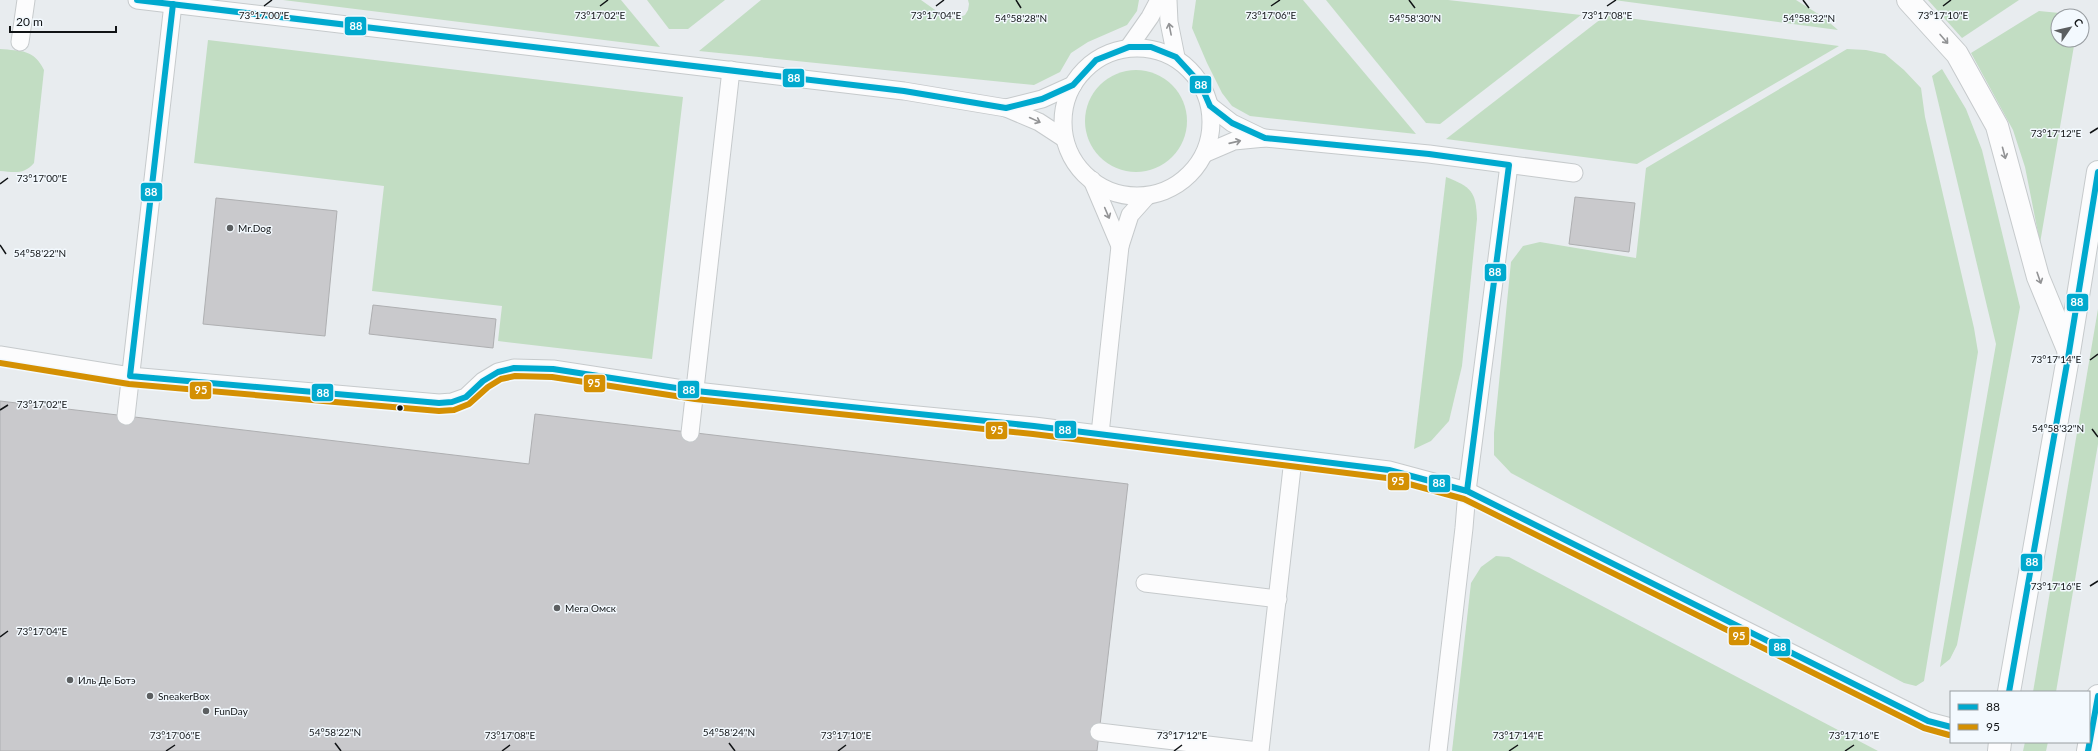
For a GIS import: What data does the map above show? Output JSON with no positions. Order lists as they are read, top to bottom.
{
  "places": [
    "Mr.Dog",
    "Мега Омск",
    "Иль Де Ботэ",
    "SneakerBox",
    "FunDay"
  ],
  "lines": ["transit line 88", "transit line 95"],
  "legend": ["88", "95"],
  "scale_bar": "20 m",
  "north": "top right",
  "coordinates": [
    "73°17'04\"E",
    "73°17'06\"E",
    "73°17'08\"E",
    "73°17'00\"E",
    "73°17'02\"E",
    "73°17'10\"E",
    "54°58'28\"N",
    "54°58'30\"N",
    "54°58'32\"N",
    "73°17'12\"E",
    "54°58'22\"N",
    "73°17'14\"E",
    "73°17'16\"E",
    "54°58'24\"N"
  ]
}
